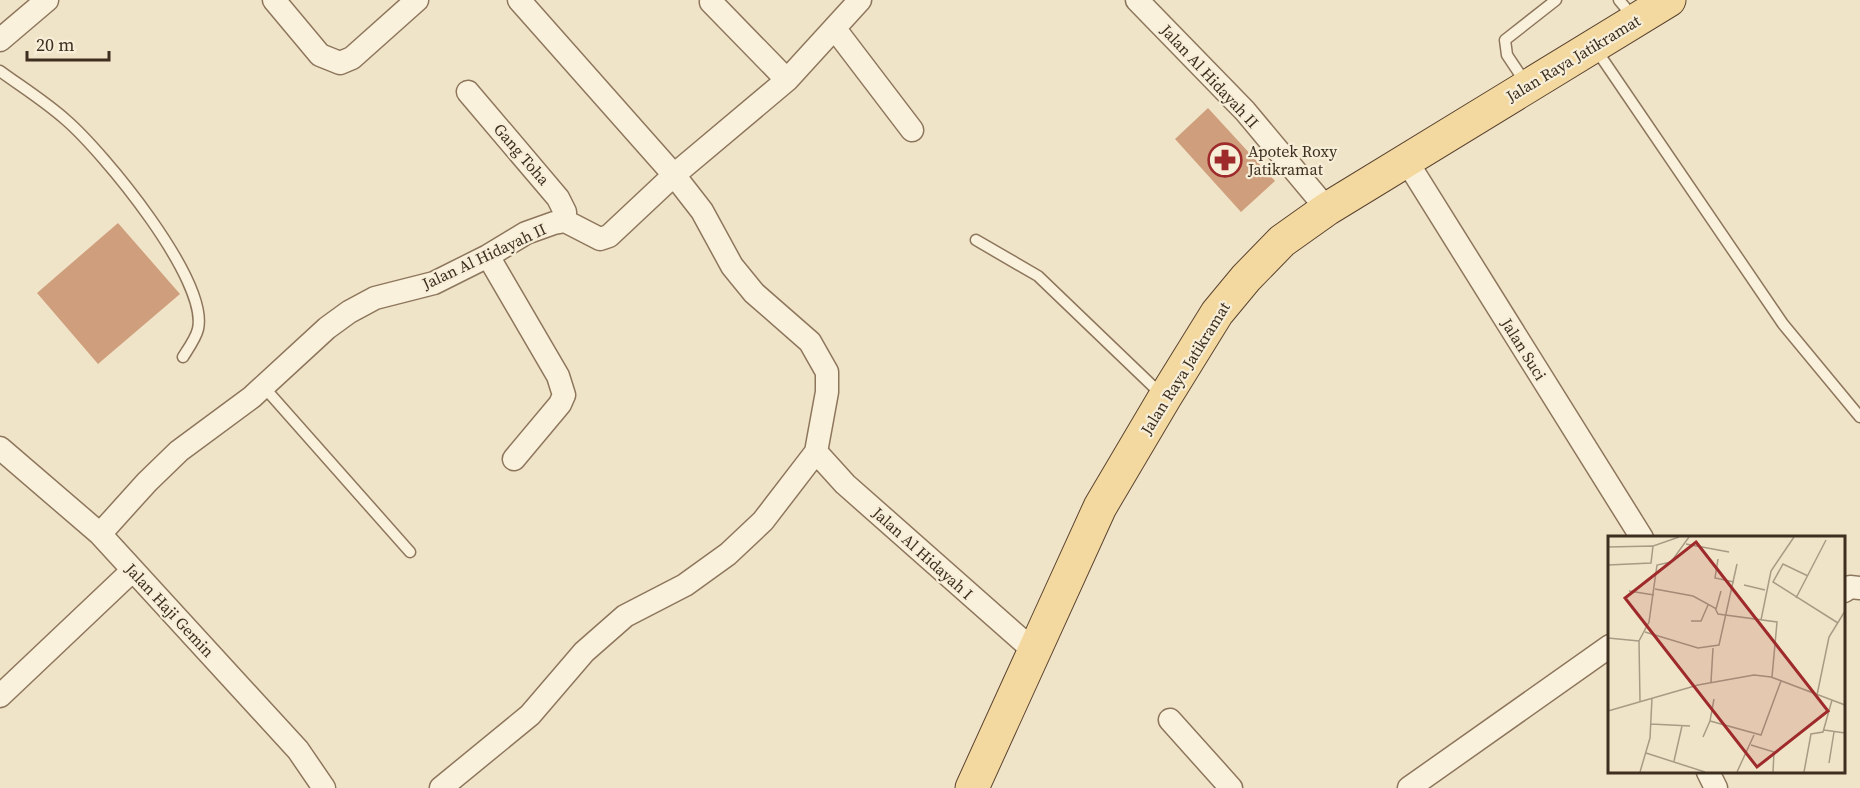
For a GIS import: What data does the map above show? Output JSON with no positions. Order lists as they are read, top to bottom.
{
  "streets": {
    "main road": ["Jalan Raya Jatikramat"],
    "street": [
      "Jalan Al Hidayah II",
      "Gang Toha",
      "Jalan Suci",
      "Jalan Al Hidayah I",
      "Jalan Haji Gemin"
    ]
  },
  "crossings": [
    ["Jalan Raya Jatikramat", "Jalan Al Hidayah II"],
    ["Jalan Raya Jatikramat", "Jalan Suci"],
    ["Jalan Raya Jatikramat", "Jalan Al Hidayah I"],
    ["Jalan Al Hidayah II", "Gang Toha"],
    ["Jalan Al Hidayah II", "Jalan Haji Gemin"]
  ],
  "places": {
    "pharmacy": ["Apotek Roxy Jatikramat"]
  },
  "scale_bar": "20 m"
}
